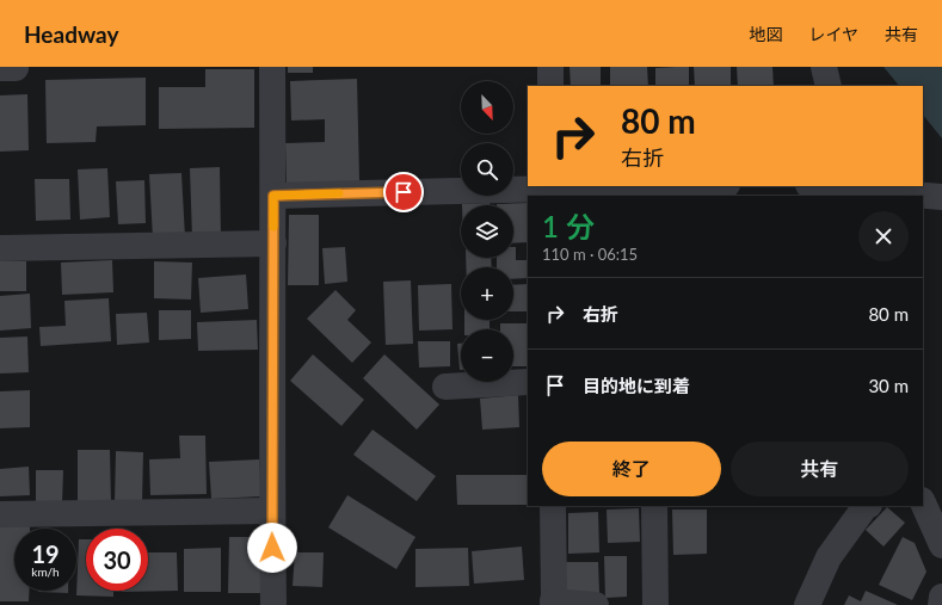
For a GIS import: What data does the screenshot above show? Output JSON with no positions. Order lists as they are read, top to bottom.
{
  "north": "bottom right",
  "page": {
    "header": "Headway",
    "nav": ["地図", "レイヤ", "共有"],
    "map_buttons": ["+", "−"],
    "turn": ["80 m", "右折"],
    "heading": ["1 分", "110 m · 06:15"],
    "list": [
      {
        "name": "右折",
        "value": "80 m"
      },
      {
        "name": "目的地に到着",
        "value": "30 m"
      }
    ],
    "buttons": ["終了", "共有"],
    "speed": "19 km/h",
    "limit": "30"
  }
}
